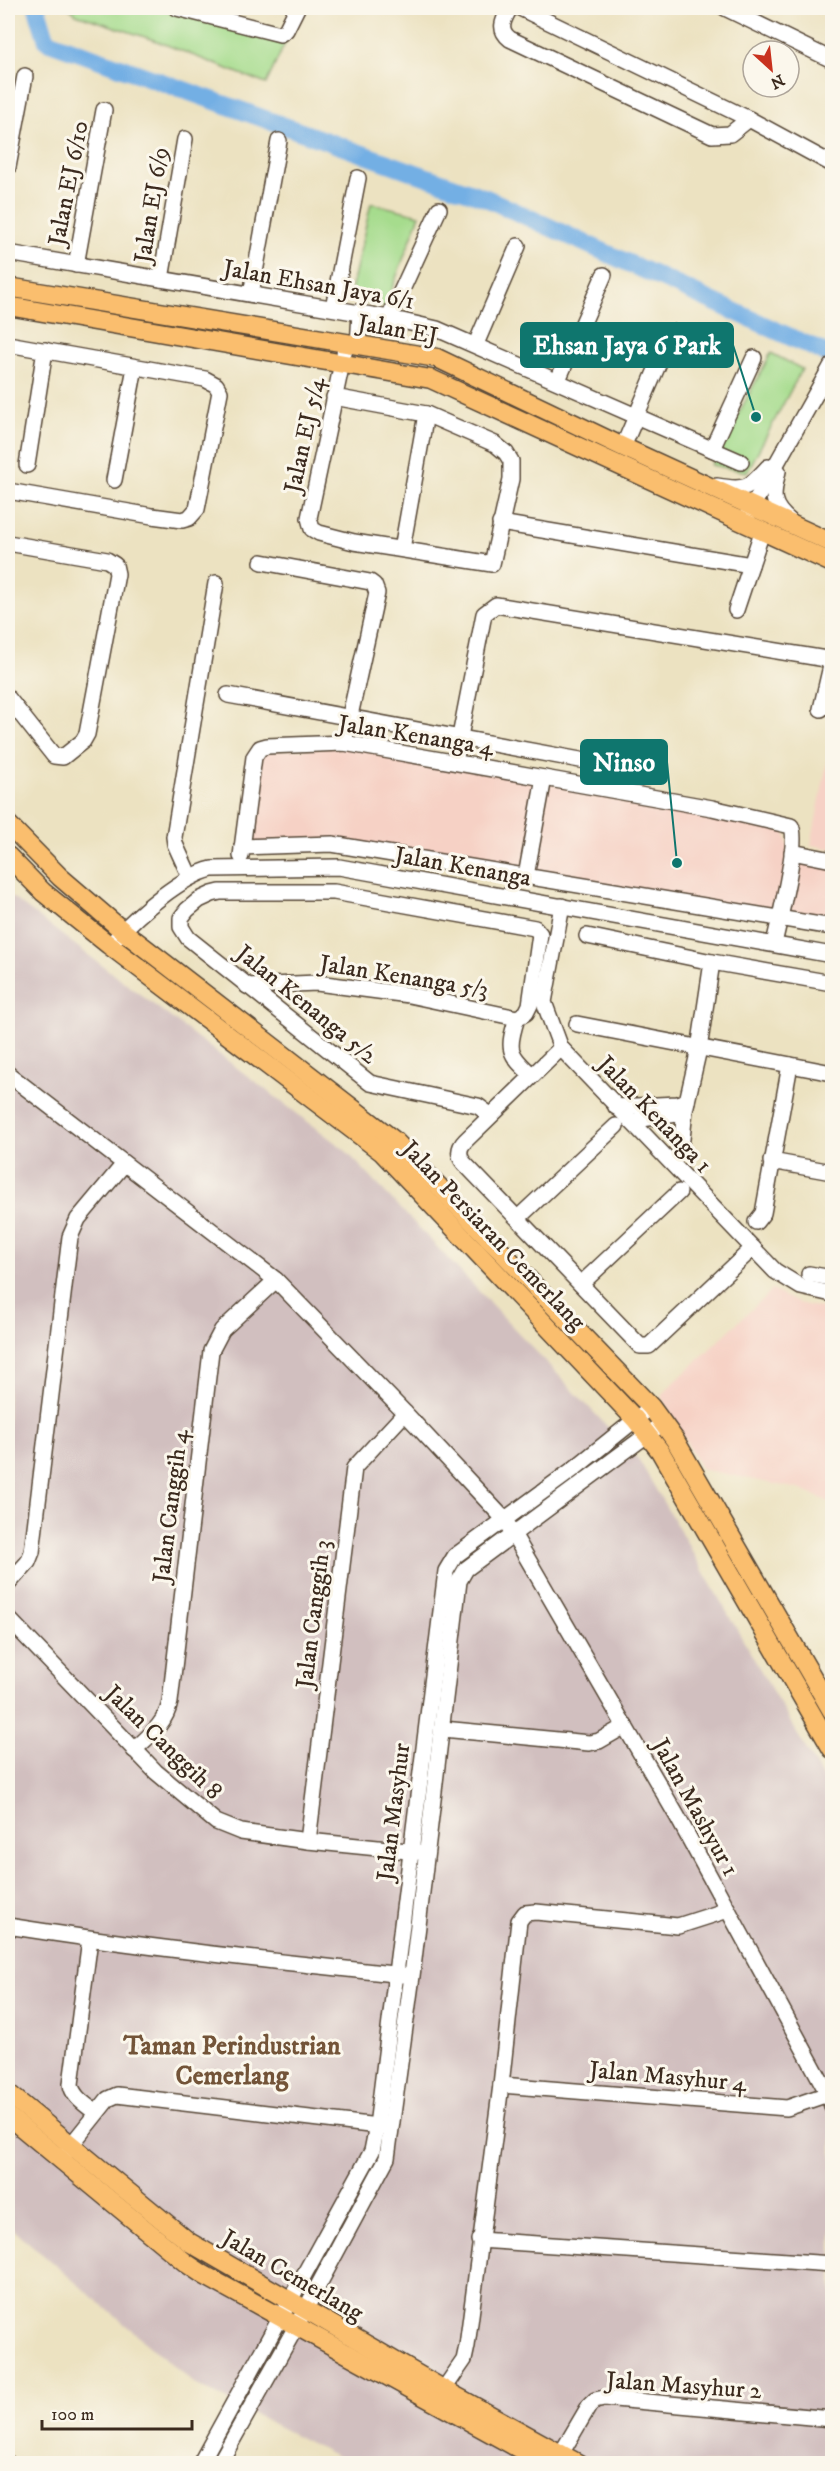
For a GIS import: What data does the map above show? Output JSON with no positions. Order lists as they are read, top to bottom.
{
  "streets": {
    "main road": ["Jalan EJ", "Jalan Persiaran Cemerlang", "Jalan Cemerlang"],
    "street": [
      "Jalan EJ 6/10",
      "Jalan EJ 6/9",
      "Jalan Ehsan Jaya 6/1",
      "Jalan EJ 5/4",
      "Jalan Kenanga 4",
      "Jalan Kenanga",
      "Jalan Kenanga 5/3",
      "Jalan Kenanga 5/2",
      "Jalan Kenanga 1",
      "Jalan Canggih 4",
      "Jalan Canggih 3",
      "Jalan Canggih 8",
      "Jalan Mashyur 1",
      "Jalan Masyhur",
      "Jalan Masyhur 4",
      "Jalan Masyhur 2"
    ]
  },
  "crossings": [
    ["Jalan EJ 6/10", "Jalan Ehsan Jaya 6/1"],
    ["Jalan EJ 6/9", "Jalan Ehsan Jaya 6/1"],
    ["Jalan Ehsan Jaya 6/1", "Jalan EJ 5/4"],
    ["Jalan EJ", "Jalan EJ 5/4"],
    ["Jalan Kenanga 4", "Jalan Kenanga"],
    ["Jalan Kenanga", "Jalan Kenanga 1"],
    ["Jalan Kenanga", "Jalan Persiaran Cemerlang"],
    ["Jalan Kenanga 5/3", "Jalan Kenanga 5/2"],
    ["Jalan Persiaran Cemerlang", "Jalan Masyhur"],
    ["Jalan Canggih 4", "Jalan Canggih 8"],
    ["Jalan Canggih 4", "Jalan Mashyur 1"],
    ["Jalan Canggih 3", "Jalan Canggih 8"],
    ["Jalan Canggih 3", "Jalan Mashyur 1"],
    ["Jalan Canggih 8", "Jalan Masyhur"],
    ["Jalan Mashyur 1", "Jalan Masyhur"],
    ["Jalan Mashyur 1", "Jalan Masyhur 4"],
    ["Jalan Masyhur", "Jalan Cemerlang"],
    ["Jalan Cemerlang", "Jalan Masyhur 2"]
  ],
  "districts": ["Taman Perindustrian Cemerlang"],
  "places": ["Ehsan Jaya 6 Park", "Ninso"],
  "scale_bar": "100 m",
  "north": "bottom right"
}
